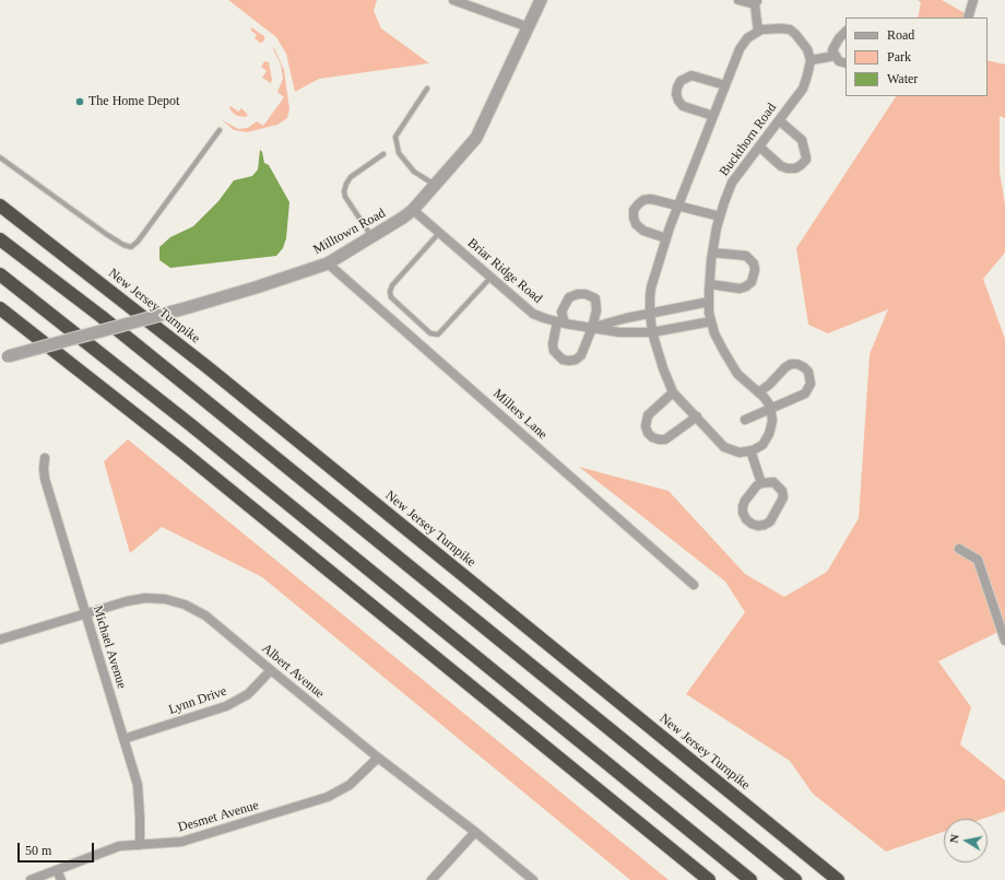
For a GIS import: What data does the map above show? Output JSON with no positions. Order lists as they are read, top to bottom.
{
  "streets": {
    "highway": ["New Jersey Turnpike"],
    "street": [
      "Buckthorn Road",
      "Milltown Road",
      "Briar Ridge Road",
      "Millers Lane",
      "Michael Avenue",
      "Albert Avenue",
      "Lynn Drive",
      "Desmet Avenue"
    ]
  },
  "crossings": [
    ["Buckthorn Road", "Briar Ridge Road"],
    ["Milltown Road", "Briar Ridge Road"],
    ["Milltown Road", "Millers Lane"],
    ["Michael Avenue", "Albert Avenue"],
    ["Michael Avenue", "Lynn Drive"],
    ["Michael Avenue", "Desmet Avenue"],
    ["Albert Avenue", "Lynn Drive"],
    ["Albert Avenue", "Desmet Avenue"]
  ],
  "places": ["The Home Depot"],
  "legend": ["Road", "Park", "Water"],
  "scale_bar": "50 m",
  "north": "left"
}
